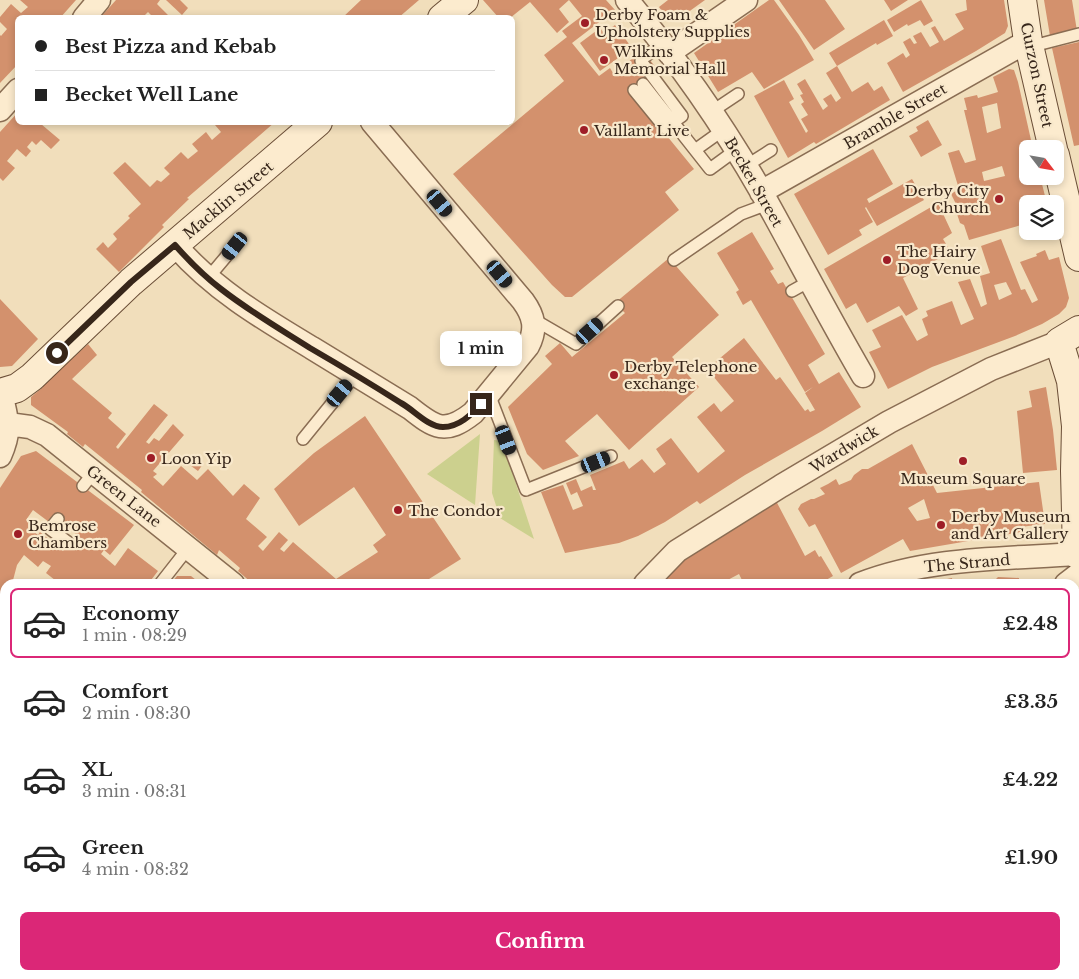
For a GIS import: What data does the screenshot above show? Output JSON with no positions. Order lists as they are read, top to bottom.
{
  "streets": {
    "street": [
      "Curzon Street",
      "Bramble Street",
      "Becket Street",
      "Macklin Street",
      "Wardwick",
      "Green Lane",
      "The Strand"
    ]
  },
  "crossings": [
    ["Curzon Street", "Bramble Street"],
    ["Bramble Street", "Becket Street"]
  ],
  "places": [
    "Derby Foam & Upholstery Supplies",
    "Wilkins Memorial Hall",
    "Vaillant Live",
    "Derby City Church",
    "The Hairy Dog Venue",
    "Derby Telephone exchange",
    "Loon Yip",
    "Museum Square",
    "The Condor",
    "Derby Museum and Art Gallery",
    "Bemrose Chambers"
  ],
  "north": "bottom right",
  "page": {
    "banner": ["Best Pizza and Kebab", "Becket Well Lane"],
    "bubble": "1 min",
    "list": [
      {
        "name": "Economy",
        "note": "1 min · 08:29",
        "value": "£2.48"
      },
      {
        "name": "Comfort",
        "note": "2 min · 08:30",
        "value": "£3.35"
      },
      {
        "name": "XL",
        "note": "3 min · 08:31",
        "value": "£4.22"
      },
      {
        "name": "Green",
        "note": "4 min · 08:32",
        "value": "£1.90"
      }
    ],
    "buttons": "Confirm"
  }
}
